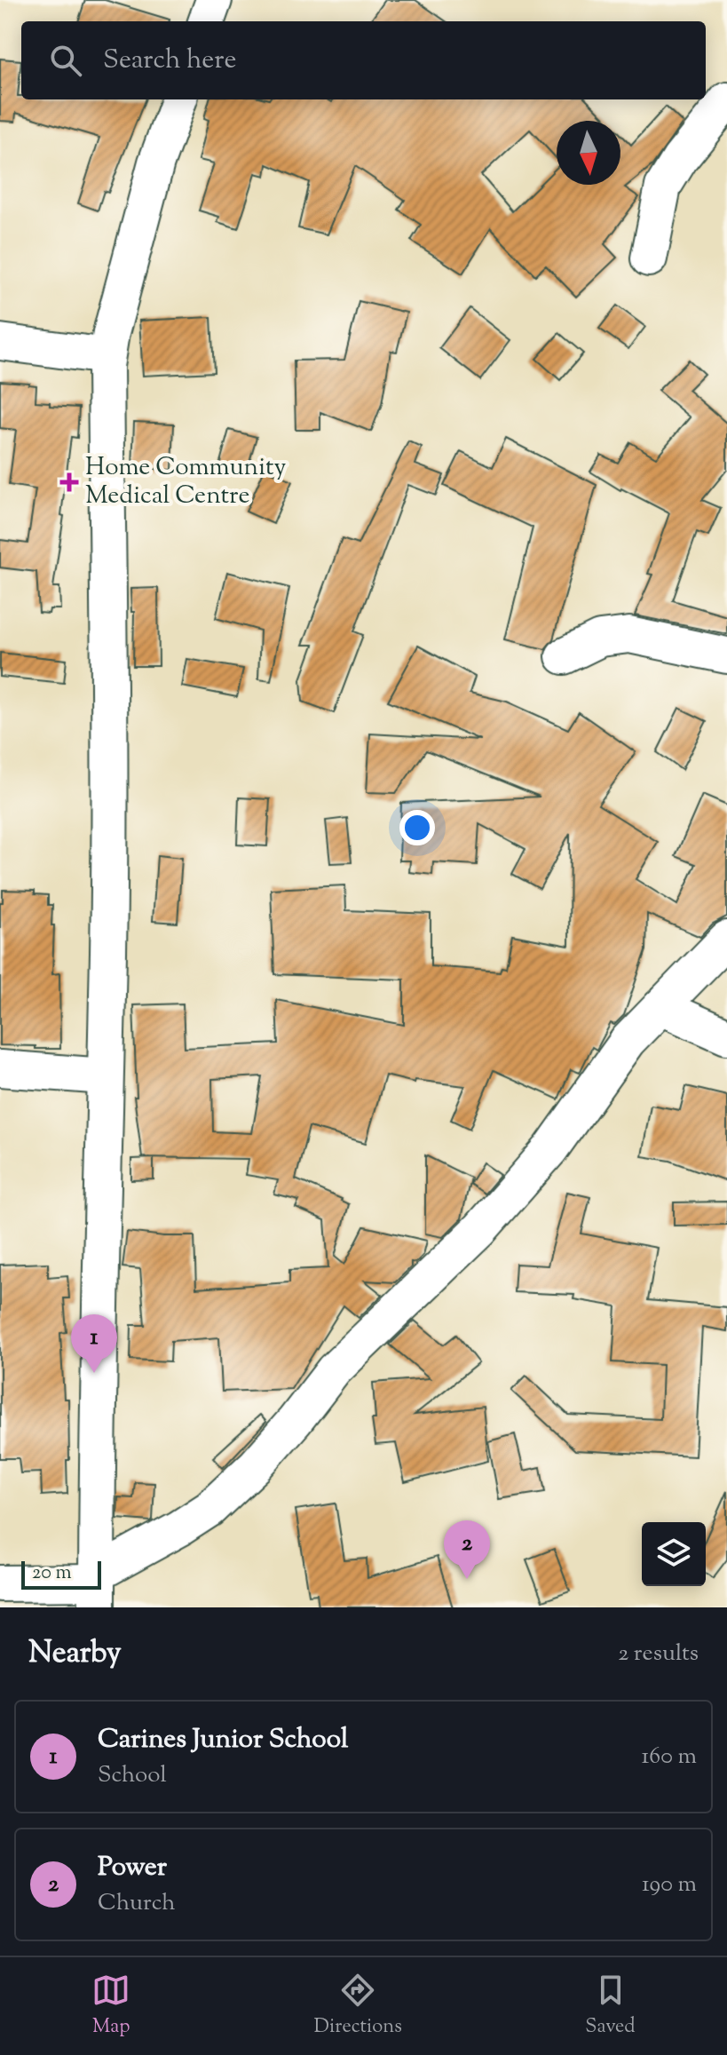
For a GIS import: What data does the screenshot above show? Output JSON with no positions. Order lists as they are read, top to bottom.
{
  "places": {
    "health": ["Home Community Medical Centre"]
  },
  "scale_bar": "20 m",
  "north": "bottom",
  "page": {
    "search": "Search here",
    "pins": ["1", "2"],
    "scale": "20 m",
    "heading": ["Nearby", "2 results"],
    "list": [
      {
        "mark": "1",
        "name": "Carines Junior School",
        "note": "School",
        "value": "160 m"
      },
      {
        "mark": "2",
        "name": "Power",
        "note": "Church",
        "value": "190 m"
      }
    ],
    "nav": ["Map", "Directions", "Saved"]
  }
}
